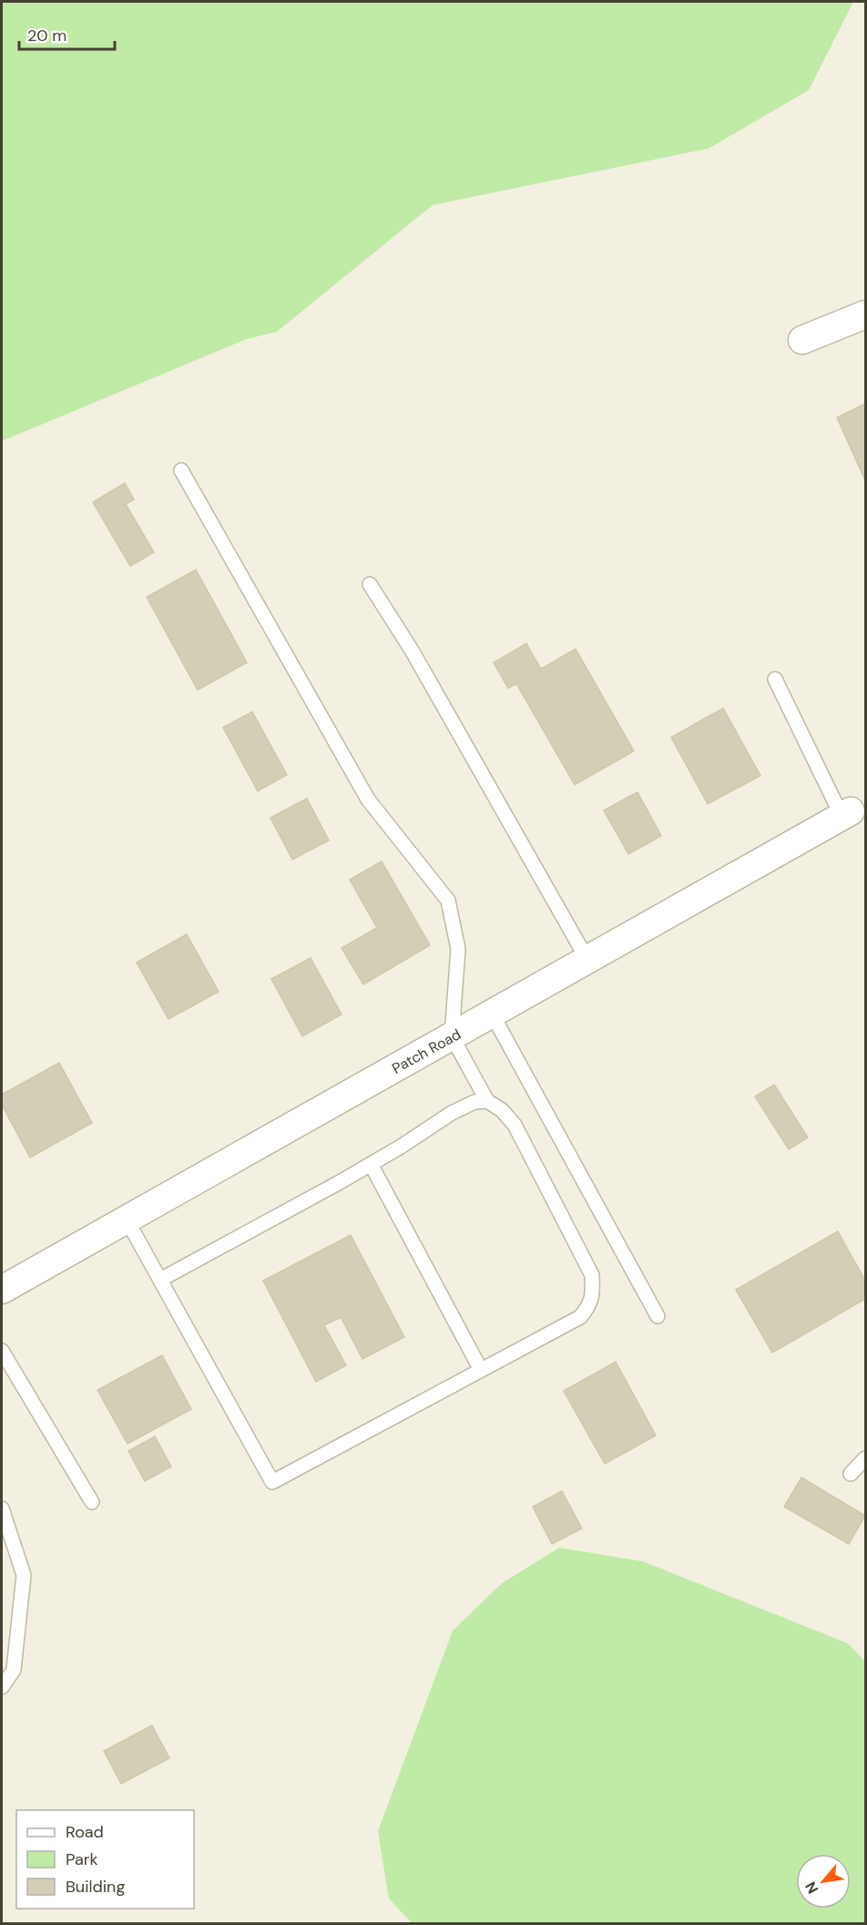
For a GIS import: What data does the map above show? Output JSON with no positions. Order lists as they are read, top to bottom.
{
  "streets": {
    "street": ["Patch Road"]
  },
  "legend": ["Road", "Park", "Building"],
  "scale_bar": "20 m",
  "north": "bottom left"
}
